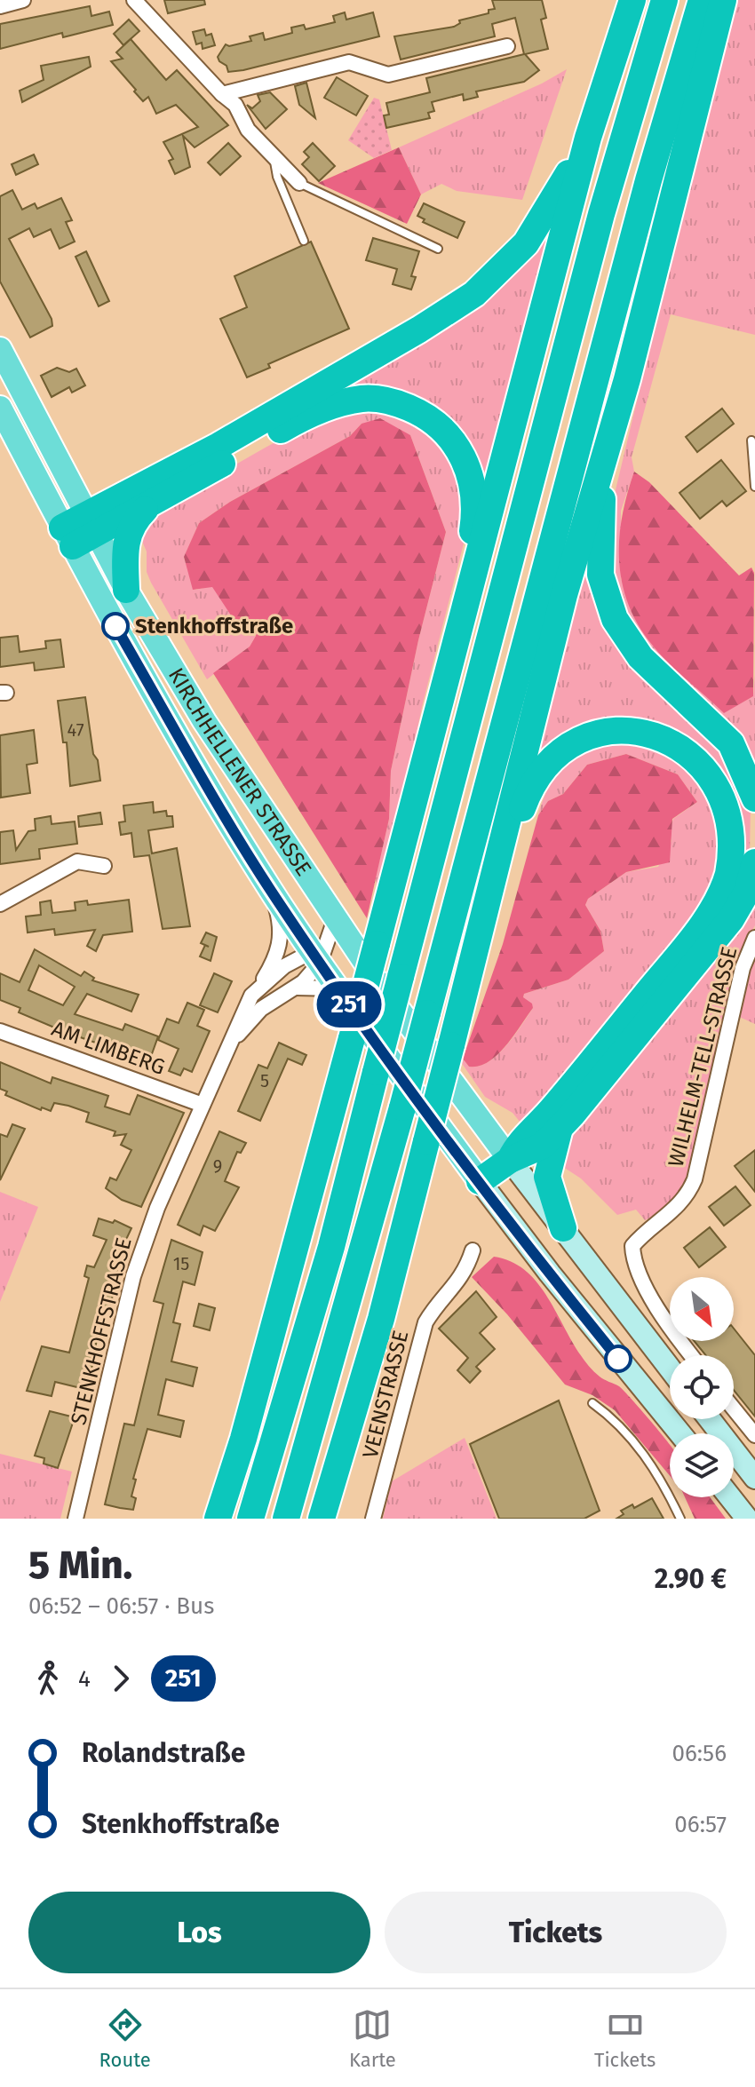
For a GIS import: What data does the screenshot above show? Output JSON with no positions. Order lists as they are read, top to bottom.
{
  "streets": {
    "main road": ["KIRCHHELLENER STRASSE"],
    "street": [
      "AM LIMBERG",
      "WILHELM-TELL-STRASSE",
      "STENKHOFFSTRASSE",
      "VEENSTRASSE"
    ]
  },
  "crossings": [
    ["KIRCHHELLENER STRASSE", "STENKHOFFSTRASSE"],
    ["AM LIMBERG", "STENKHOFFSTRASSE"]
  ],
  "places": ["Stenkhoffstraße"],
  "lines": ["bus line 251"],
  "house_numbers": [
    "47",
    "5",
    "9",
    "15"
  ],
  "north": "bottom right",
  "page": {
    "on_map": "251",
    "heading": ["5 Min.", "06:52 – 06:57 · Bus", "2.90 €"],
    "legs": ["4", "251"],
    "list": [
      {
        "name": "Rolandstraße",
        "value": "06:56"
      },
      {
        "name": "Stenkhoffstraße",
        "value": "06:57"
      }
    ],
    "buttons": ["Los", "Tickets"],
    "tabs": ["Route", "Karte", "Tickets"]
  }
}
